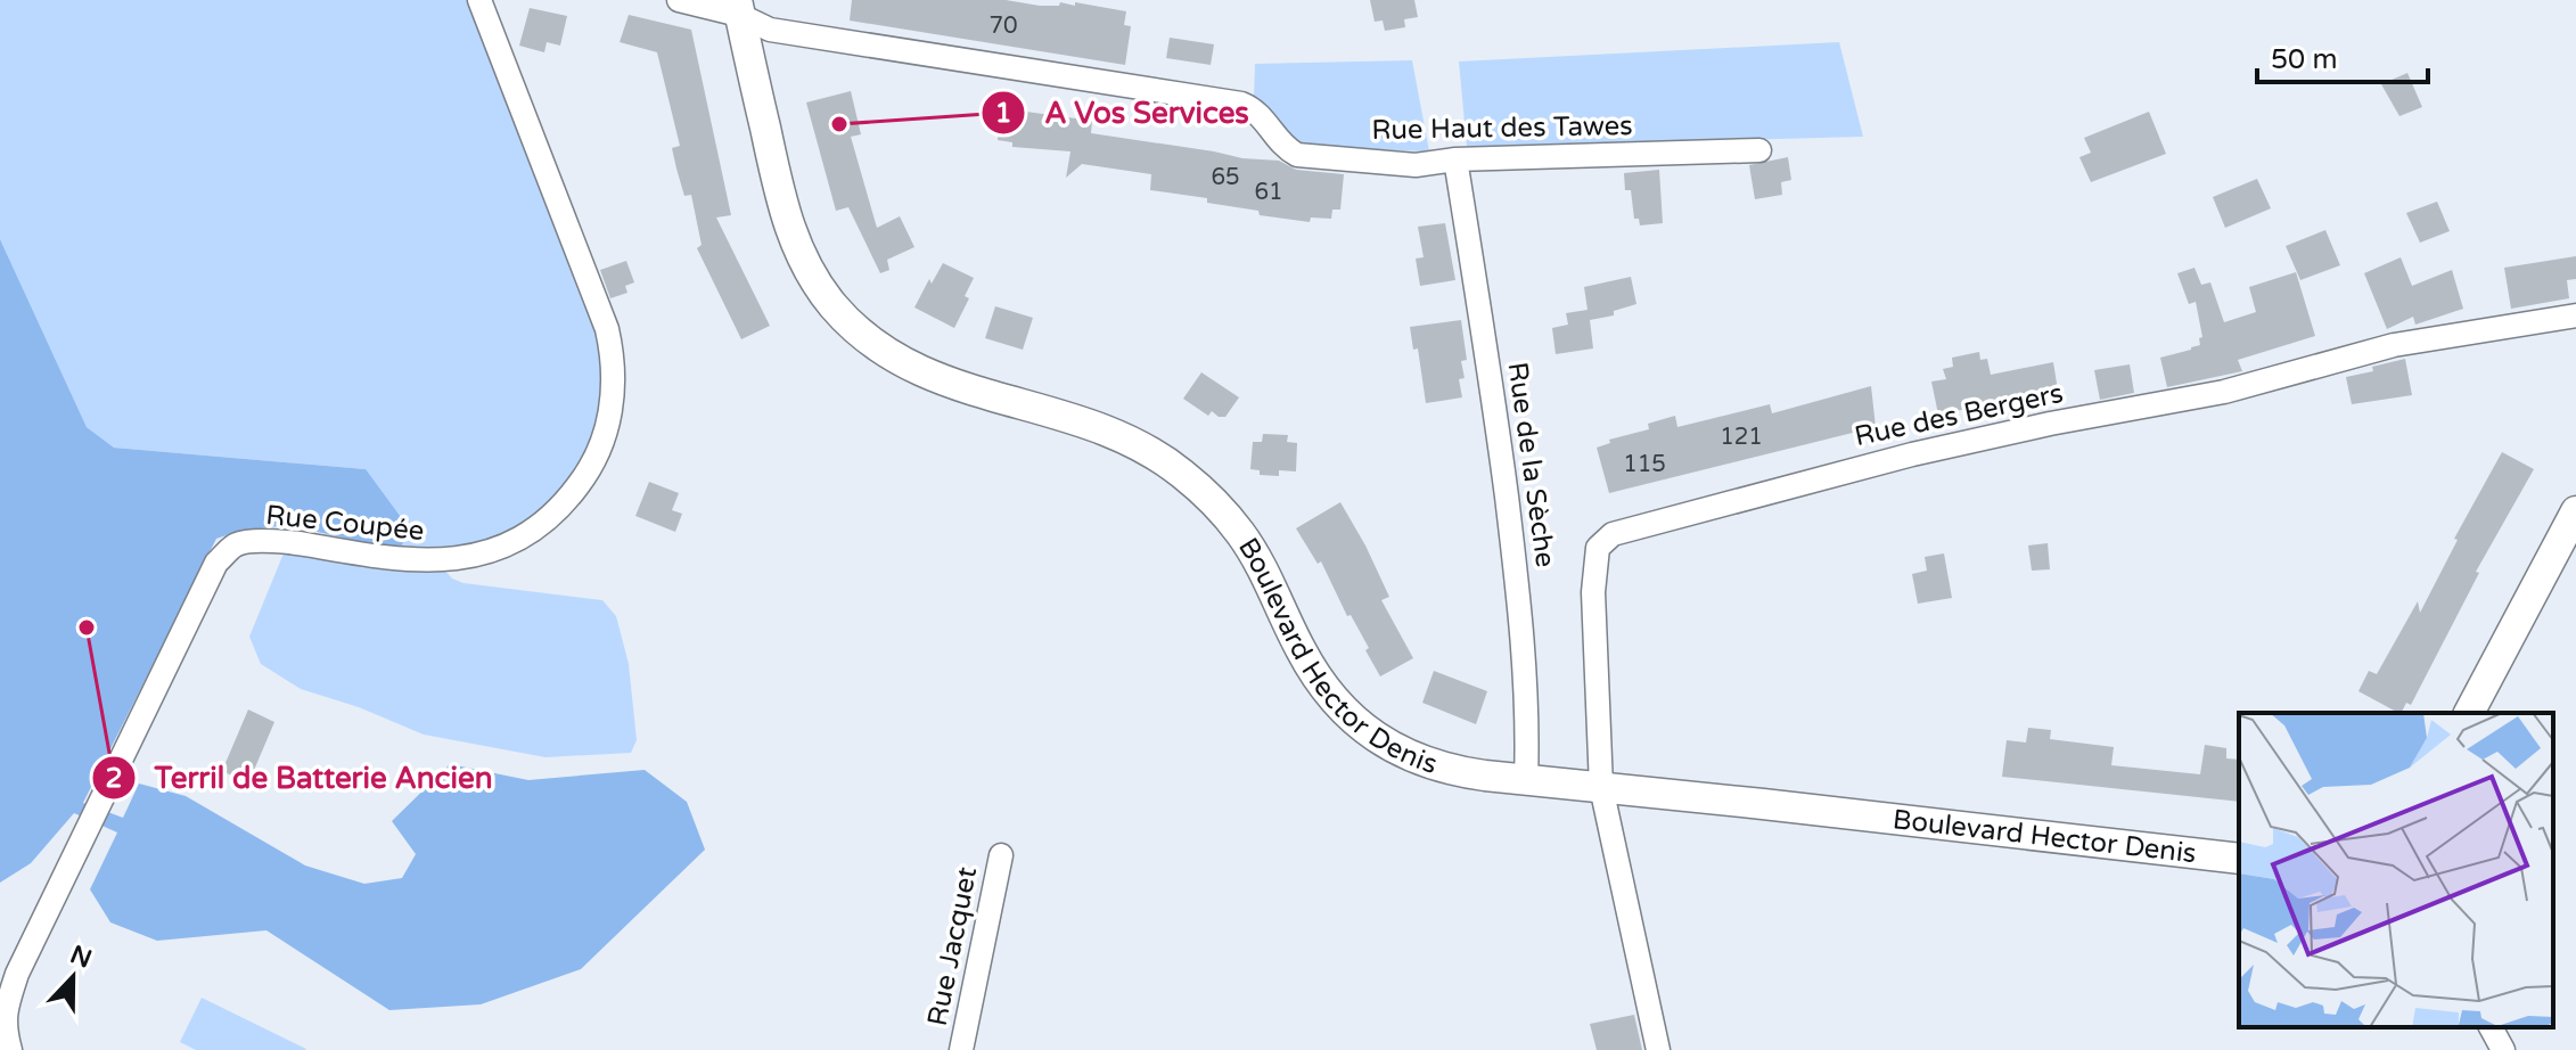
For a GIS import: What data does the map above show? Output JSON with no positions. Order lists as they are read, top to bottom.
{
  "streets": {
    "street": [
      "Rue Haut des Tawes",
      "Rue des Bergers",
      "Rue de la Sèche",
      "Rue Coupée",
      "Boulevard Hector Denis",
      "Rue Jacquet"
    ]
  },
  "crossings": [
    ["Rue Haut des Tawes", "Rue de la Sèche"],
    ["Rue Haut des Tawes", "Boulevard Hector Denis"],
    ["Rue des Bergers", "Boulevard Hector Denis"],
    ["Rue de la Sèche", "Boulevard Hector Denis"]
  ],
  "places": ["A Vos Services", "Terril de Batterie Ancien"],
  "house_numbers": [
    "70",
    "65",
    "61",
    "121",
    "115"
  ],
  "scale_bar": "50 m",
  "north": "top"
}
